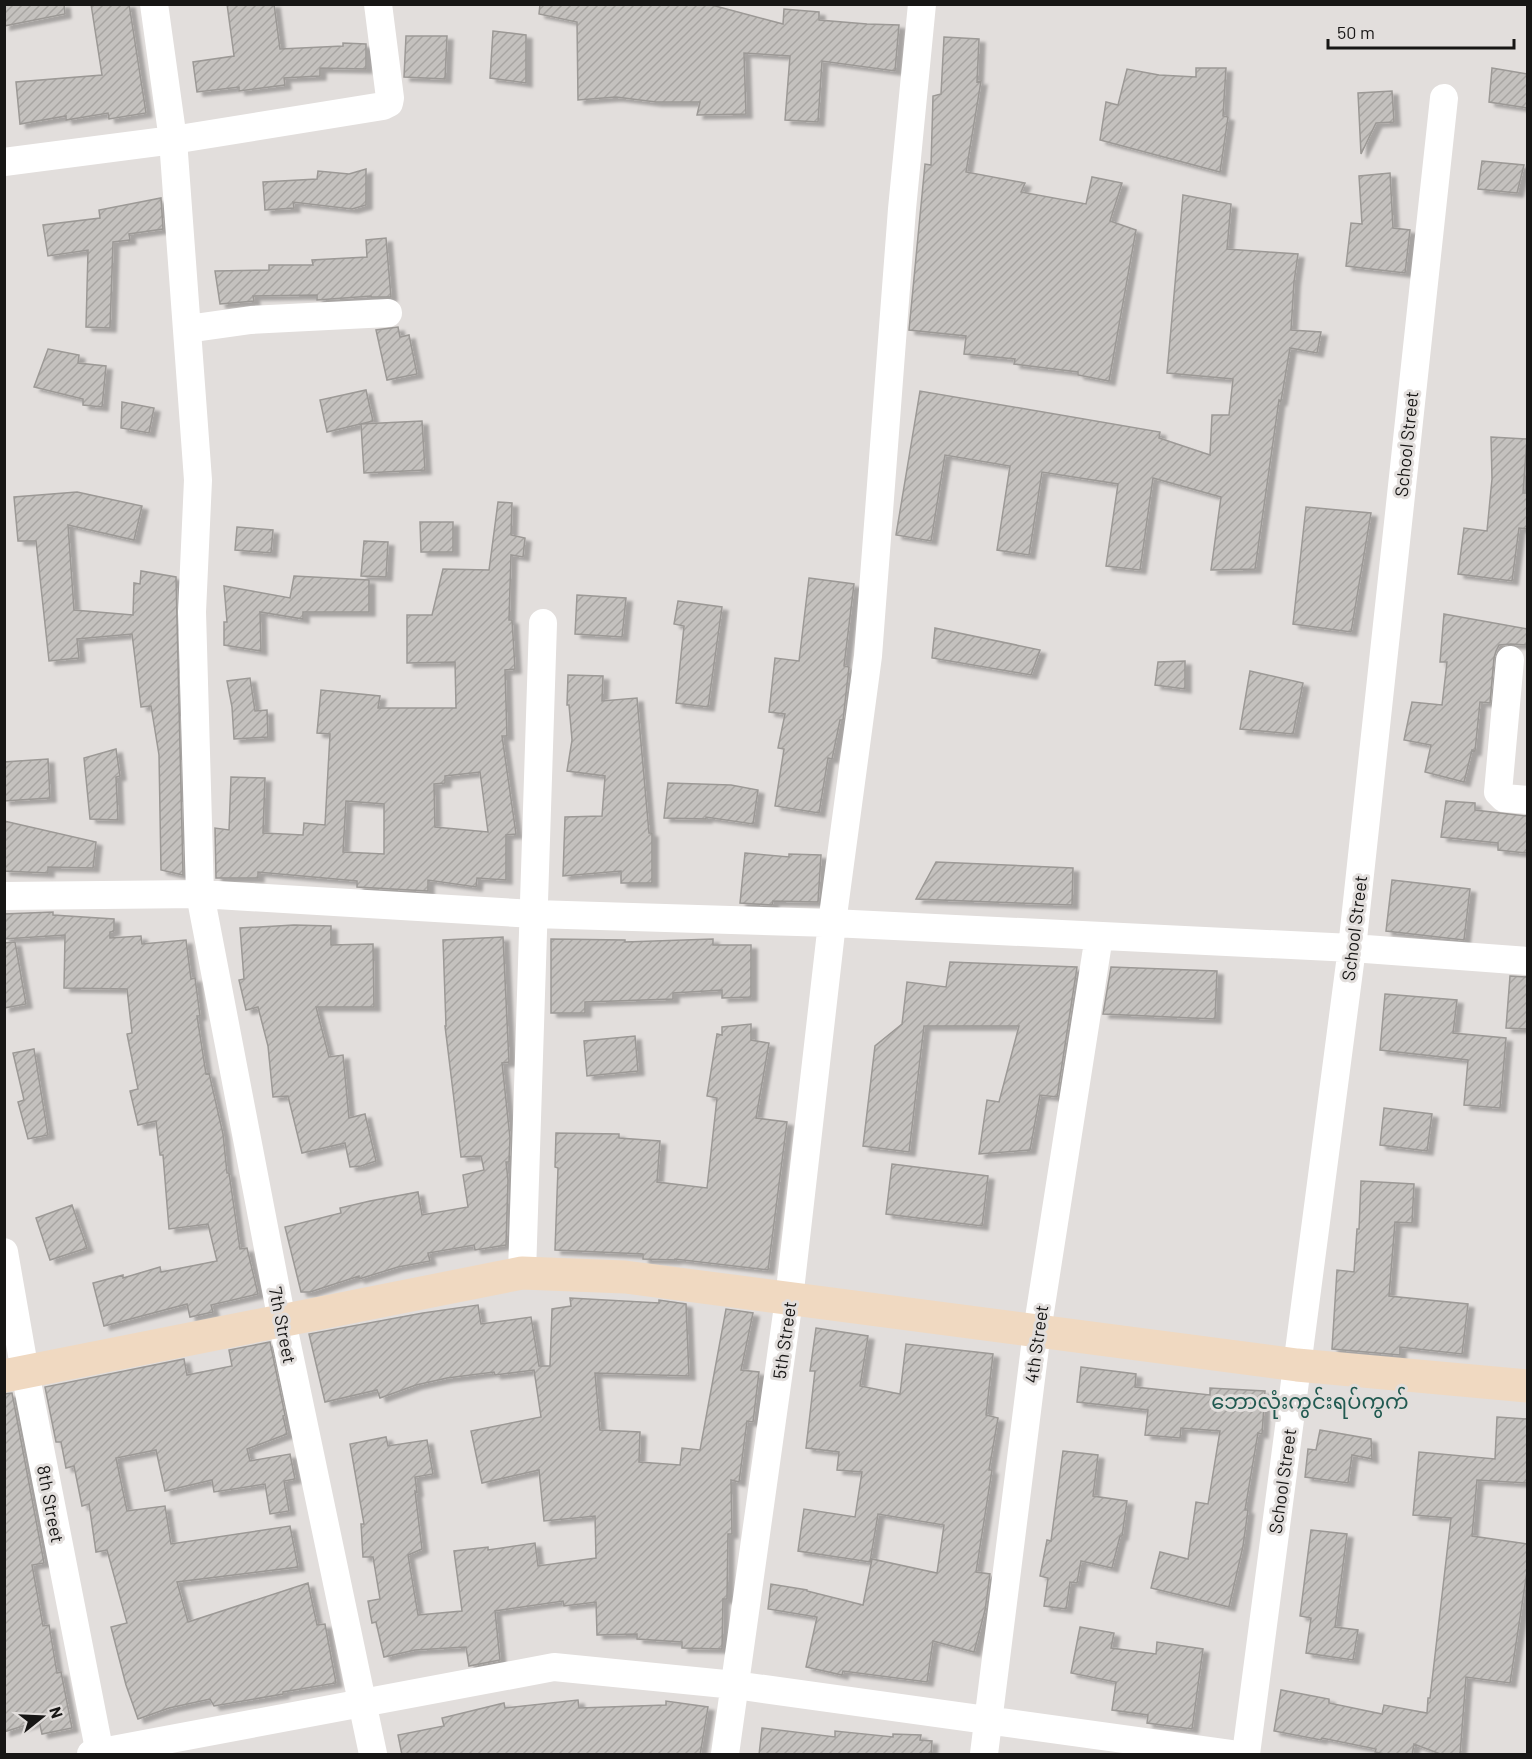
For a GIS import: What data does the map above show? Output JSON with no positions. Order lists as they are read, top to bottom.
{
  "streets": {
    "street": [
      "School Street",
      "7th Street",
      "5th Street",
      "4th Street",
      "8th Street"
    ]
  },
  "districts": ["ဘောလုံးကွင်းရပ်ကွက်"],
  "scale_bar": "50 m",
  "north": "right"
}
